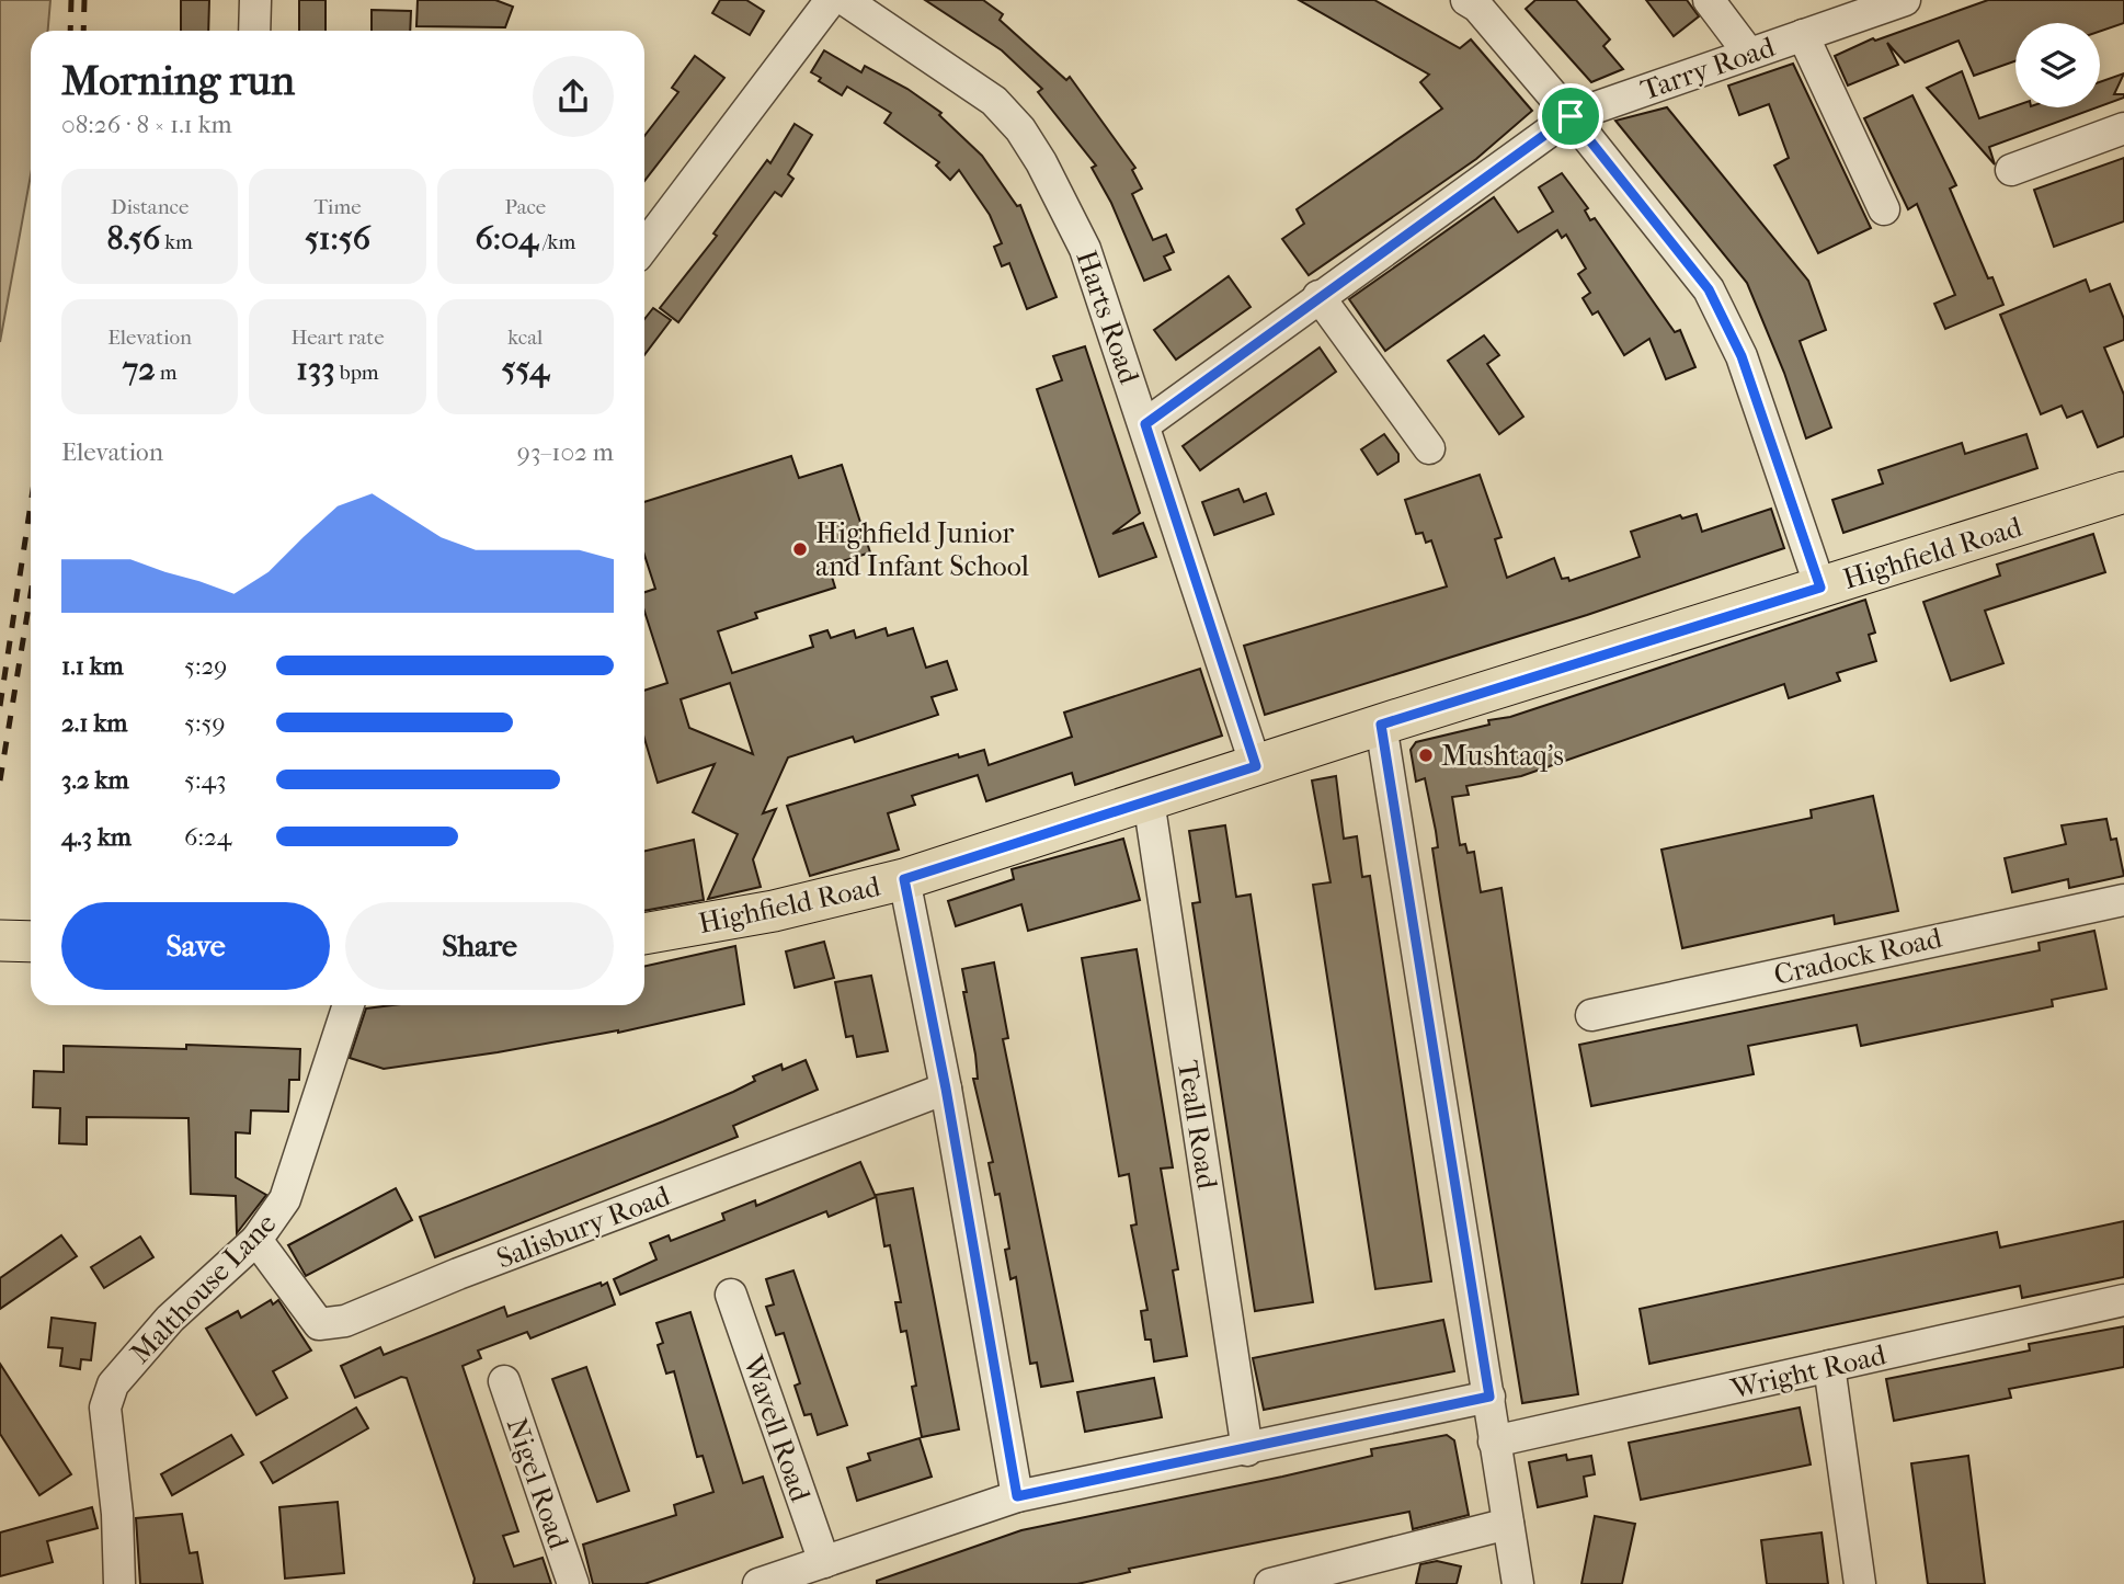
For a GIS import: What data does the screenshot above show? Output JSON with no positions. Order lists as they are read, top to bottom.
{
  "streets": {
    "main road": ["Highfield Road"],
    "street": [
      "Tarry Road",
      "Harts Road",
      "Cradock Road",
      "Teall Road",
      "Salisbury Road",
      "Malthouse Lane",
      "Wright Road",
      "Wavell Road",
      "Nigel Road"
    ]
  },
  "crossings": [
    ["Tarry Road", "Harts Road"],
    ["Harts Road", "Highfield Road"],
    ["Highfield Road", "Teall Road"],
    ["Salisbury Road", "Malthouse Lane"]
  ],
  "places": ["Highfield Junior and Infant School", "Mushtaq's"],
  "page": {
    "heading": ["Morning run", "08:26 · 8 × 1.1 km"],
    "stats": [
      ["Distance", "8.56 km"],
      ["Time", "51:56"],
      ["Pace", "6:04 /km"],
      ["Elevation", "72 m"],
      ["Heart rate", "133 bpm"],
      ["kcal", "554"]
    ],
    "chart": ["Elevation", "93–102 m"],
    "list": [
      {
        "name": "1.1 km",
        "note": "5:29"
      },
      {
        "name": "2.1 km",
        "note": "5:59"
      },
      {
        "name": "3.2 km",
        "note": "5:43"
      },
      {
        "name": "4.3 km",
        "note": "6:24"
      }
    ],
    "buttons": ["Save", "Share"]
  }
}
